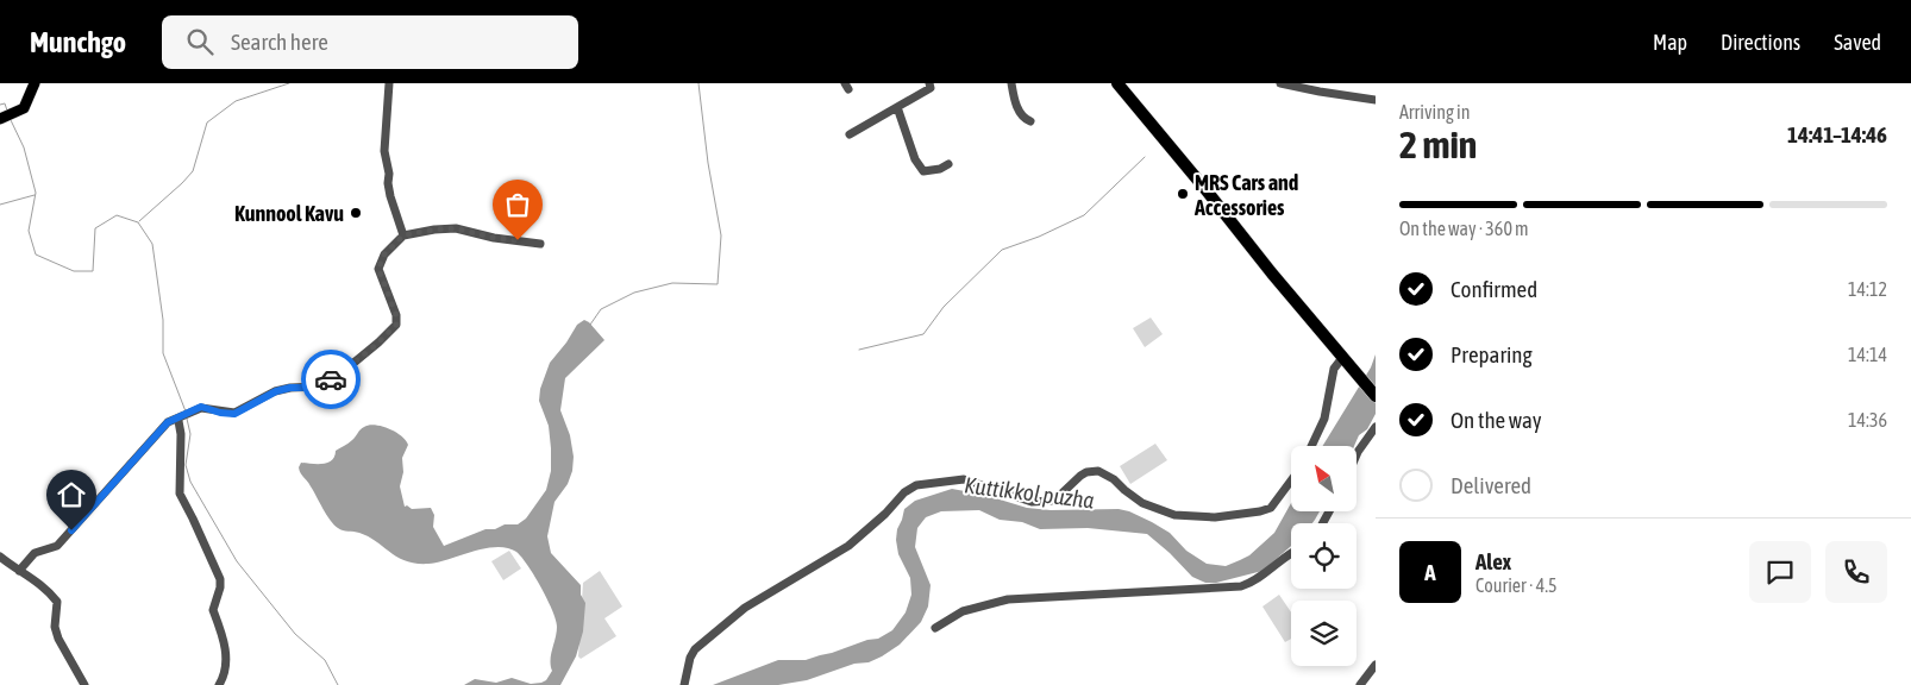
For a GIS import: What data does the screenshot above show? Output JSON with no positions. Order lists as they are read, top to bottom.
{
  "water": ["Kuttikkol puzha"],
  "places": ["MRS Cars and Accessories", "Kunnool Kavu"],
  "north": "top left",
  "page": {
    "header": "Munchgo",
    "search": "Search here",
    "nav": ["Map", "Directions", "Saved"],
    "heading": ["2 min", "Arriving in", "14:41–14:46"],
    "panel": ["Alex", "Courier · 4.5"],
    "bar": "On the way · 360 m",
    "list": [
      ["Confirmed", "14:12"],
      ["Preparing", "14:14"],
      ["On the way", "14:36"],
      "Delivered"
    ],
    "round": "A"
  }
}
